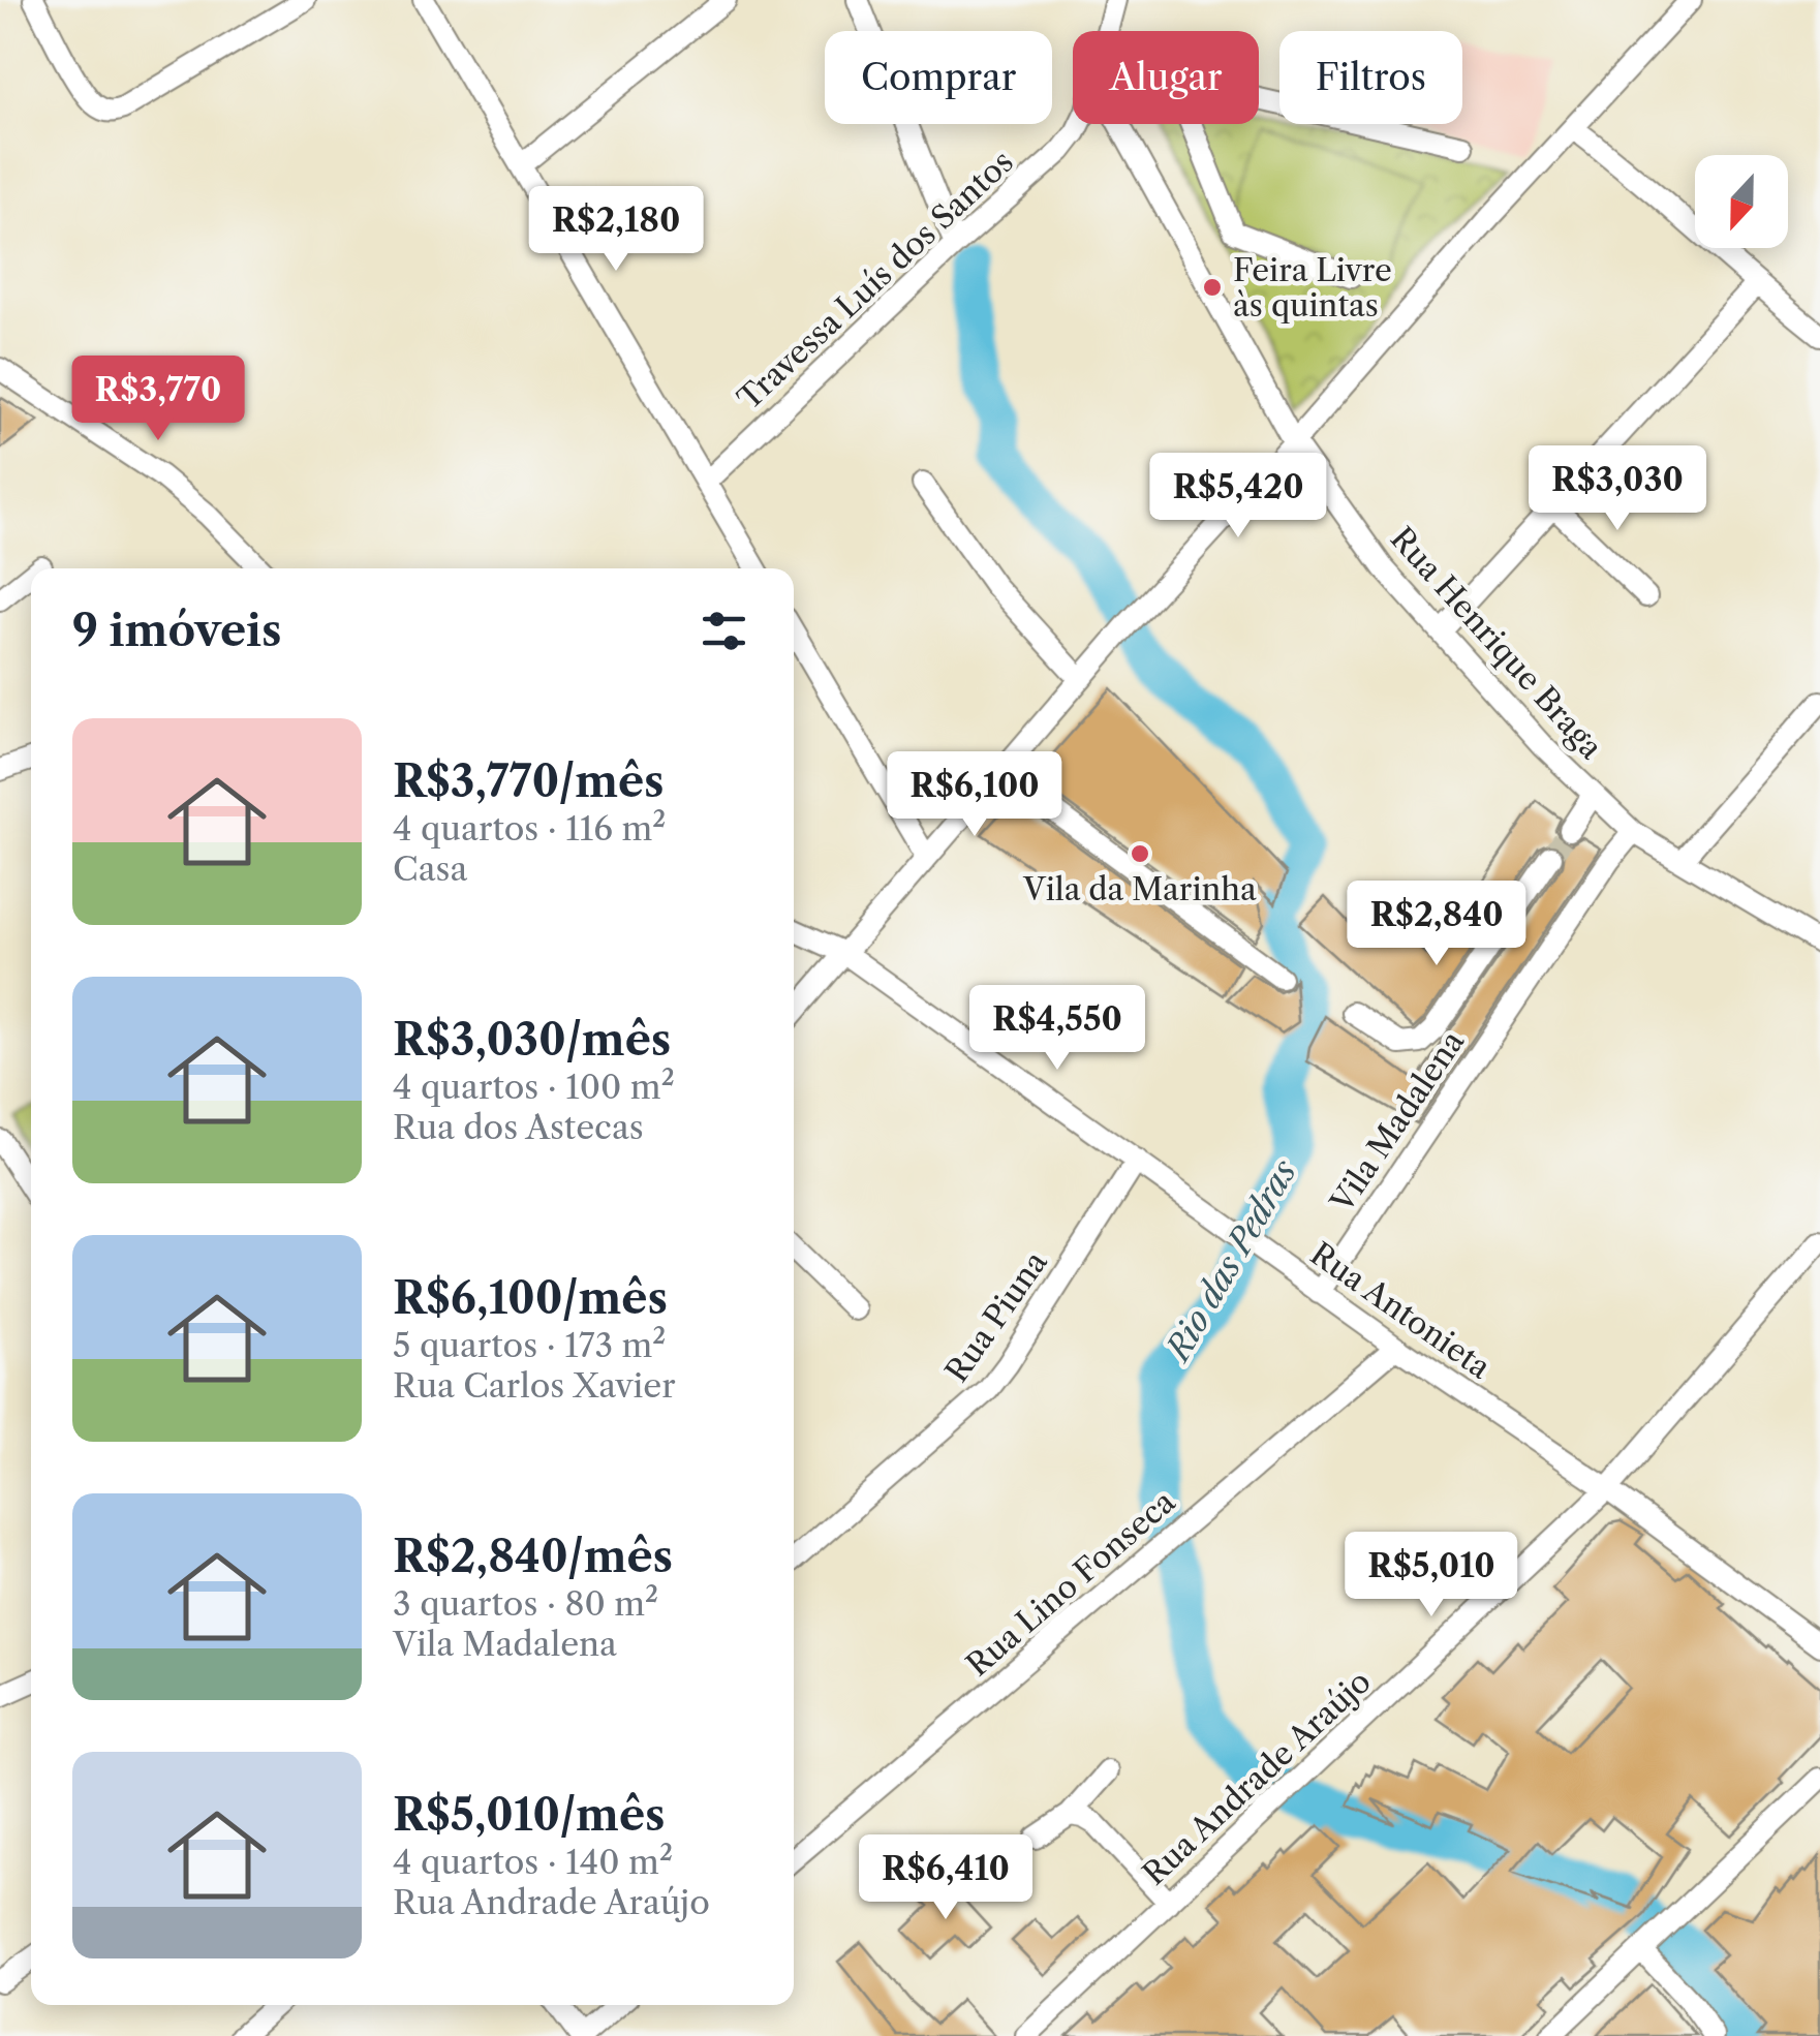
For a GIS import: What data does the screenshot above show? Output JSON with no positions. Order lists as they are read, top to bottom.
{
  "streets": {
    "street": [
      "Travessa Luís dos Santos",
      "Rua Henrique Braga",
      "Vila Madalena",
      "Rua Antonieta",
      "Rua Piuna",
      "Rua Lino Fonseca",
      "Rua Andrade Araújo"
    ]
  },
  "crossings": [
    ["Rua Henrique Braga", "Vila Madalena"],
    ["Vila Madalena", "Rua Antonieta"],
    ["Rua Antonieta", "Rua Piuna"],
    ["Rua Antonieta", "Rua Lino Fonseca"],
    ["Rua Antonieta", "Rua Andrade Araújo"]
  ],
  "water": ["Rio das Pedras"],
  "places": ["Feira Livre às quintas", "Vila da Marinha"],
  "north": "bottom",
  "page": {
    "chip": ["Comprar", "Alugar", "Filtros"],
    "price": [
      "R$2,180",
      "R$3,770",
      "R$3,030",
      "R$5,420",
      "R$6,100",
      "R$2,840",
      "R$4,550",
      "R$5,010",
      "R$6,410"
    ],
    "heading": "9 imóveis",
    "list": [
      {
        "name": "R$3,770/mês",
        "note": "4 quartos · 116 m² · Casa"
      },
      {
        "name": "R$3,030/mês",
        "note": "4 quartos · 100 m² · Rua dos Astecas"
      },
      {
        "name": "R$6,100/mês",
        "note": "5 quartos · 173 m² · Rua Carlos Xavier"
      },
      {
        "name": "R$2,840/mês",
        "note": "3 quartos · 80 m² · Vila Madalena"
      },
      {
        "name": "R$5,010/mês",
        "note": "4 quartos · 140 m² · Rua Andrade Araújo"
      }
    ]
  }
}
